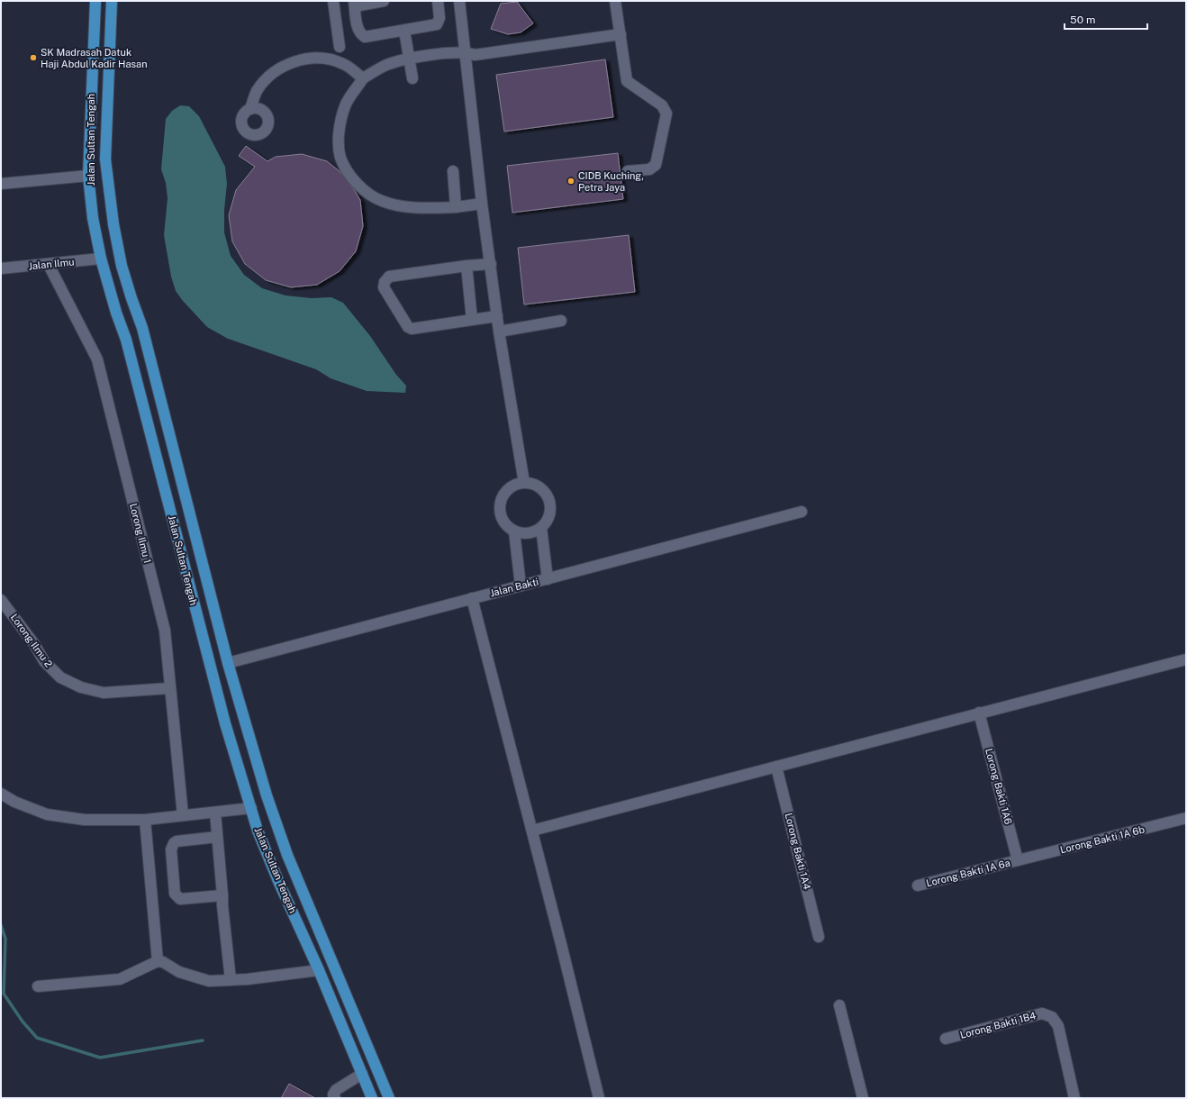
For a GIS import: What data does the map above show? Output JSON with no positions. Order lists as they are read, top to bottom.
{
  "streets": {
    "main road": ["Jalan Sultan Tengah"],
    "street": [
      "Jalan Ilmu",
      "Lorong Ilmu 1",
      "Jalan Bakti",
      "Lorong Ilmu 2",
      "Lorong Bakti 1A6",
      "Lorong Bakti 1A 6b",
      "Lorong Bakti 1A4",
      "Lorong Bakti 1A 6a",
      "Lorong Bakti 1B4"
    ]
  },
  "crossings": [
    ["Jalan Sultan Tengah", "Jalan Ilmu"],
    ["Jalan Sultan Tengah", "Jalan Bakti"],
    ["Jalan Ilmu", "Lorong Ilmu 1"],
    ["Lorong Ilmu 1", "Lorong Ilmu 2"],
    ["Lorong Bakti 1A6", "Lorong Bakti 1A 6b"],
    ["Lorong Bakti 1A6", "Lorong Bakti 1A 6a"],
    ["Lorong Bakti 1A 6b", "Lorong Bakti 1A 6a"]
  ],
  "places": ["SK Madrasah Datuk Haji Abdul Kadir Hasan", "CIDB Kuching, Petra Jaya"],
  "scale_bar": "50 m"
}
